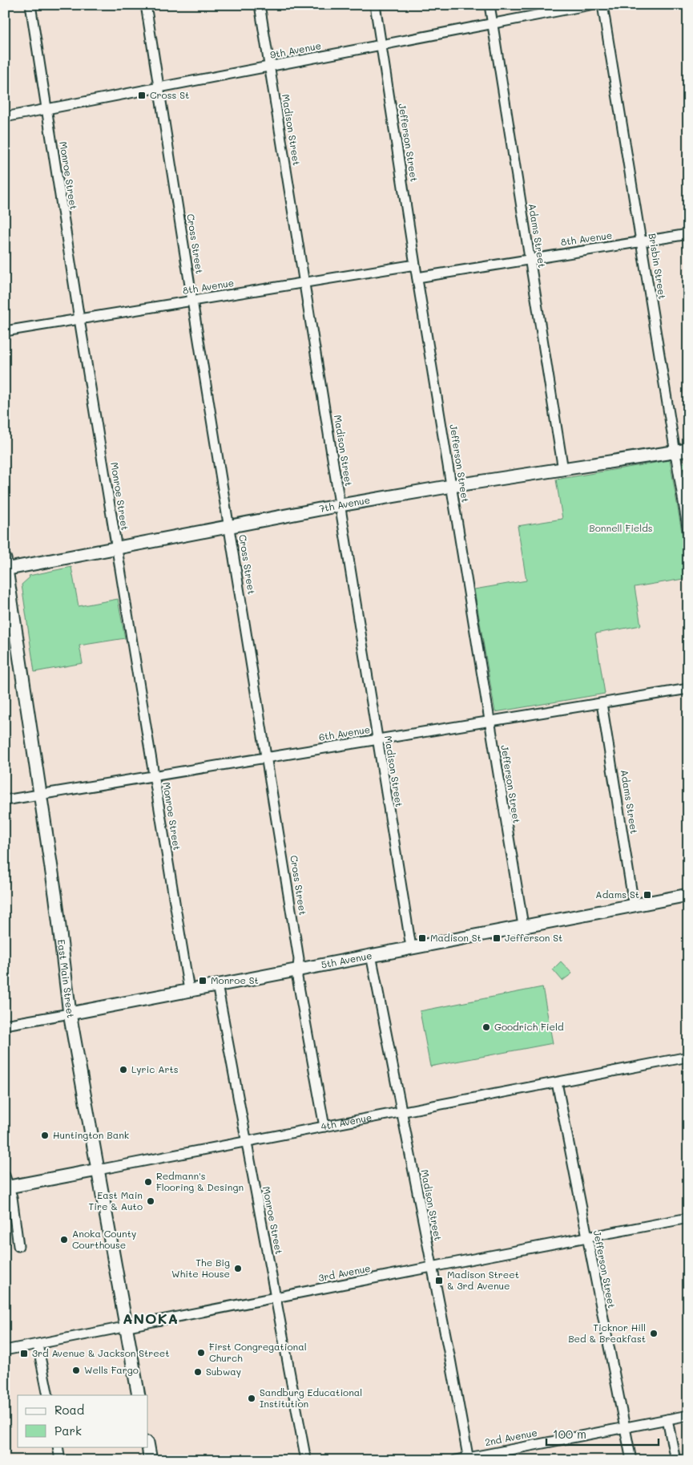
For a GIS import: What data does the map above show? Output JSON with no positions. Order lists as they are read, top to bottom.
{
  "streets": {
    "main road": [
      "7th Avenue",
      "5th Avenue",
      "East Main Street",
      "4th Avenue"
    ],
    "street": [
      "9th Avenue",
      "Madison Street",
      "Jefferson Street",
      "Monroe Street",
      "Adams Street",
      "8th Avenue",
      "Cross Street",
      "Brisbin Street",
      "6th Avenue",
      "3rd Avenue",
      "2nd Avenue"
    ]
  },
  "crossings": [
    ["9th Avenue", "Madison Street"],
    ["9th Avenue", "Jefferson Street"],
    ["9th Avenue", "Monroe Street"],
    ["9th Avenue", "Adams Street"],
    ["9th Avenue", "Cross Street"],
    ["Madison Street", "8th Avenue"],
    ["Madison Street", "7th Avenue"],
    ["Madison Street", "6th Avenue"],
    ["Madison Street", "5th Avenue"],
    ["Madison Street", "4th Avenue"],
    ["Madison Street", "3rd Avenue"],
    ["Madison Street", "2nd Avenue"],
    ["Jefferson Street", "8th Avenue"],
    ["Jefferson Street", "7th Avenue"],
    ["Jefferson Street", "6th Avenue"],
    ["Jefferson Street", "5th Avenue"],
    ["Jefferson Street", "4th Avenue"],
    ["Jefferson Street", "3rd Avenue"],
    ["Jefferson Street", "2nd Avenue"],
    ["Monroe Street", "8th Avenue"],
    ["Monroe Street", "7th Avenue"],
    ["Monroe Street", "6th Avenue"],
    ["Monroe Street", "5th Avenue"],
    ["Monroe Street", "4th Avenue"],
    ["Monroe Street", "3rd Avenue"],
    ["Adams Street", "8th Avenue"],
    ["Adams Street", "7th Avenue"],
    ["Adams Street", "6th Avenue"],
    ["Adams Street", "5th Avenue"],
    ["8th Avenue", "Cross Street"],
    ["8th Avenue", "Brisbin Street"],
    ["Cross Street", "7th Avenue"],
    ["Cross Street", "6th Avenue"],
    ["Cross Street", "5th Avenue"],
    ["Cross Street", "4th Avenue"],
    ["Brisbin Street", "7th Avenue"],
    ["7th Avenue", "East Main Street"],
    ["6th Avenue", "East Main Street"],
    ["5th Avenue", "East Main Street"],
    ["East Main Street", "4th Avenue"],
    ["East Main Street", "3rd Avenue"]
  ],
  "districts": ["ANOKA"],
  "parks": ["Bonnell Fields"],
  "places": {
    "transit": [
      "Cross St",
      "Adams St",
      "Madison St",
      "Jefferson St",
      "Monroe St",
      "Madison Street & 3rd Avenue",
      "3rd Avenue & Jackson Street"
    ],
    "other": [
      "Goodrich Field",
      "Lyric Arts",
      "Huntington Bank",
      "Redmann's Flooring & Desingn",
      "East Main Tire & Auto",
      "Anoka County Courthouse",
      "The Big White House",
      "Ticknor Hill Bed & Breakfast",
      "First Congregational Church",
      "Wells Fargo",
      "Subway",
      "Sandburg Educational Institution"
    ]
  },
  "legend": ["Road", "Park"],
  "scale_bar": "100 m"
}
